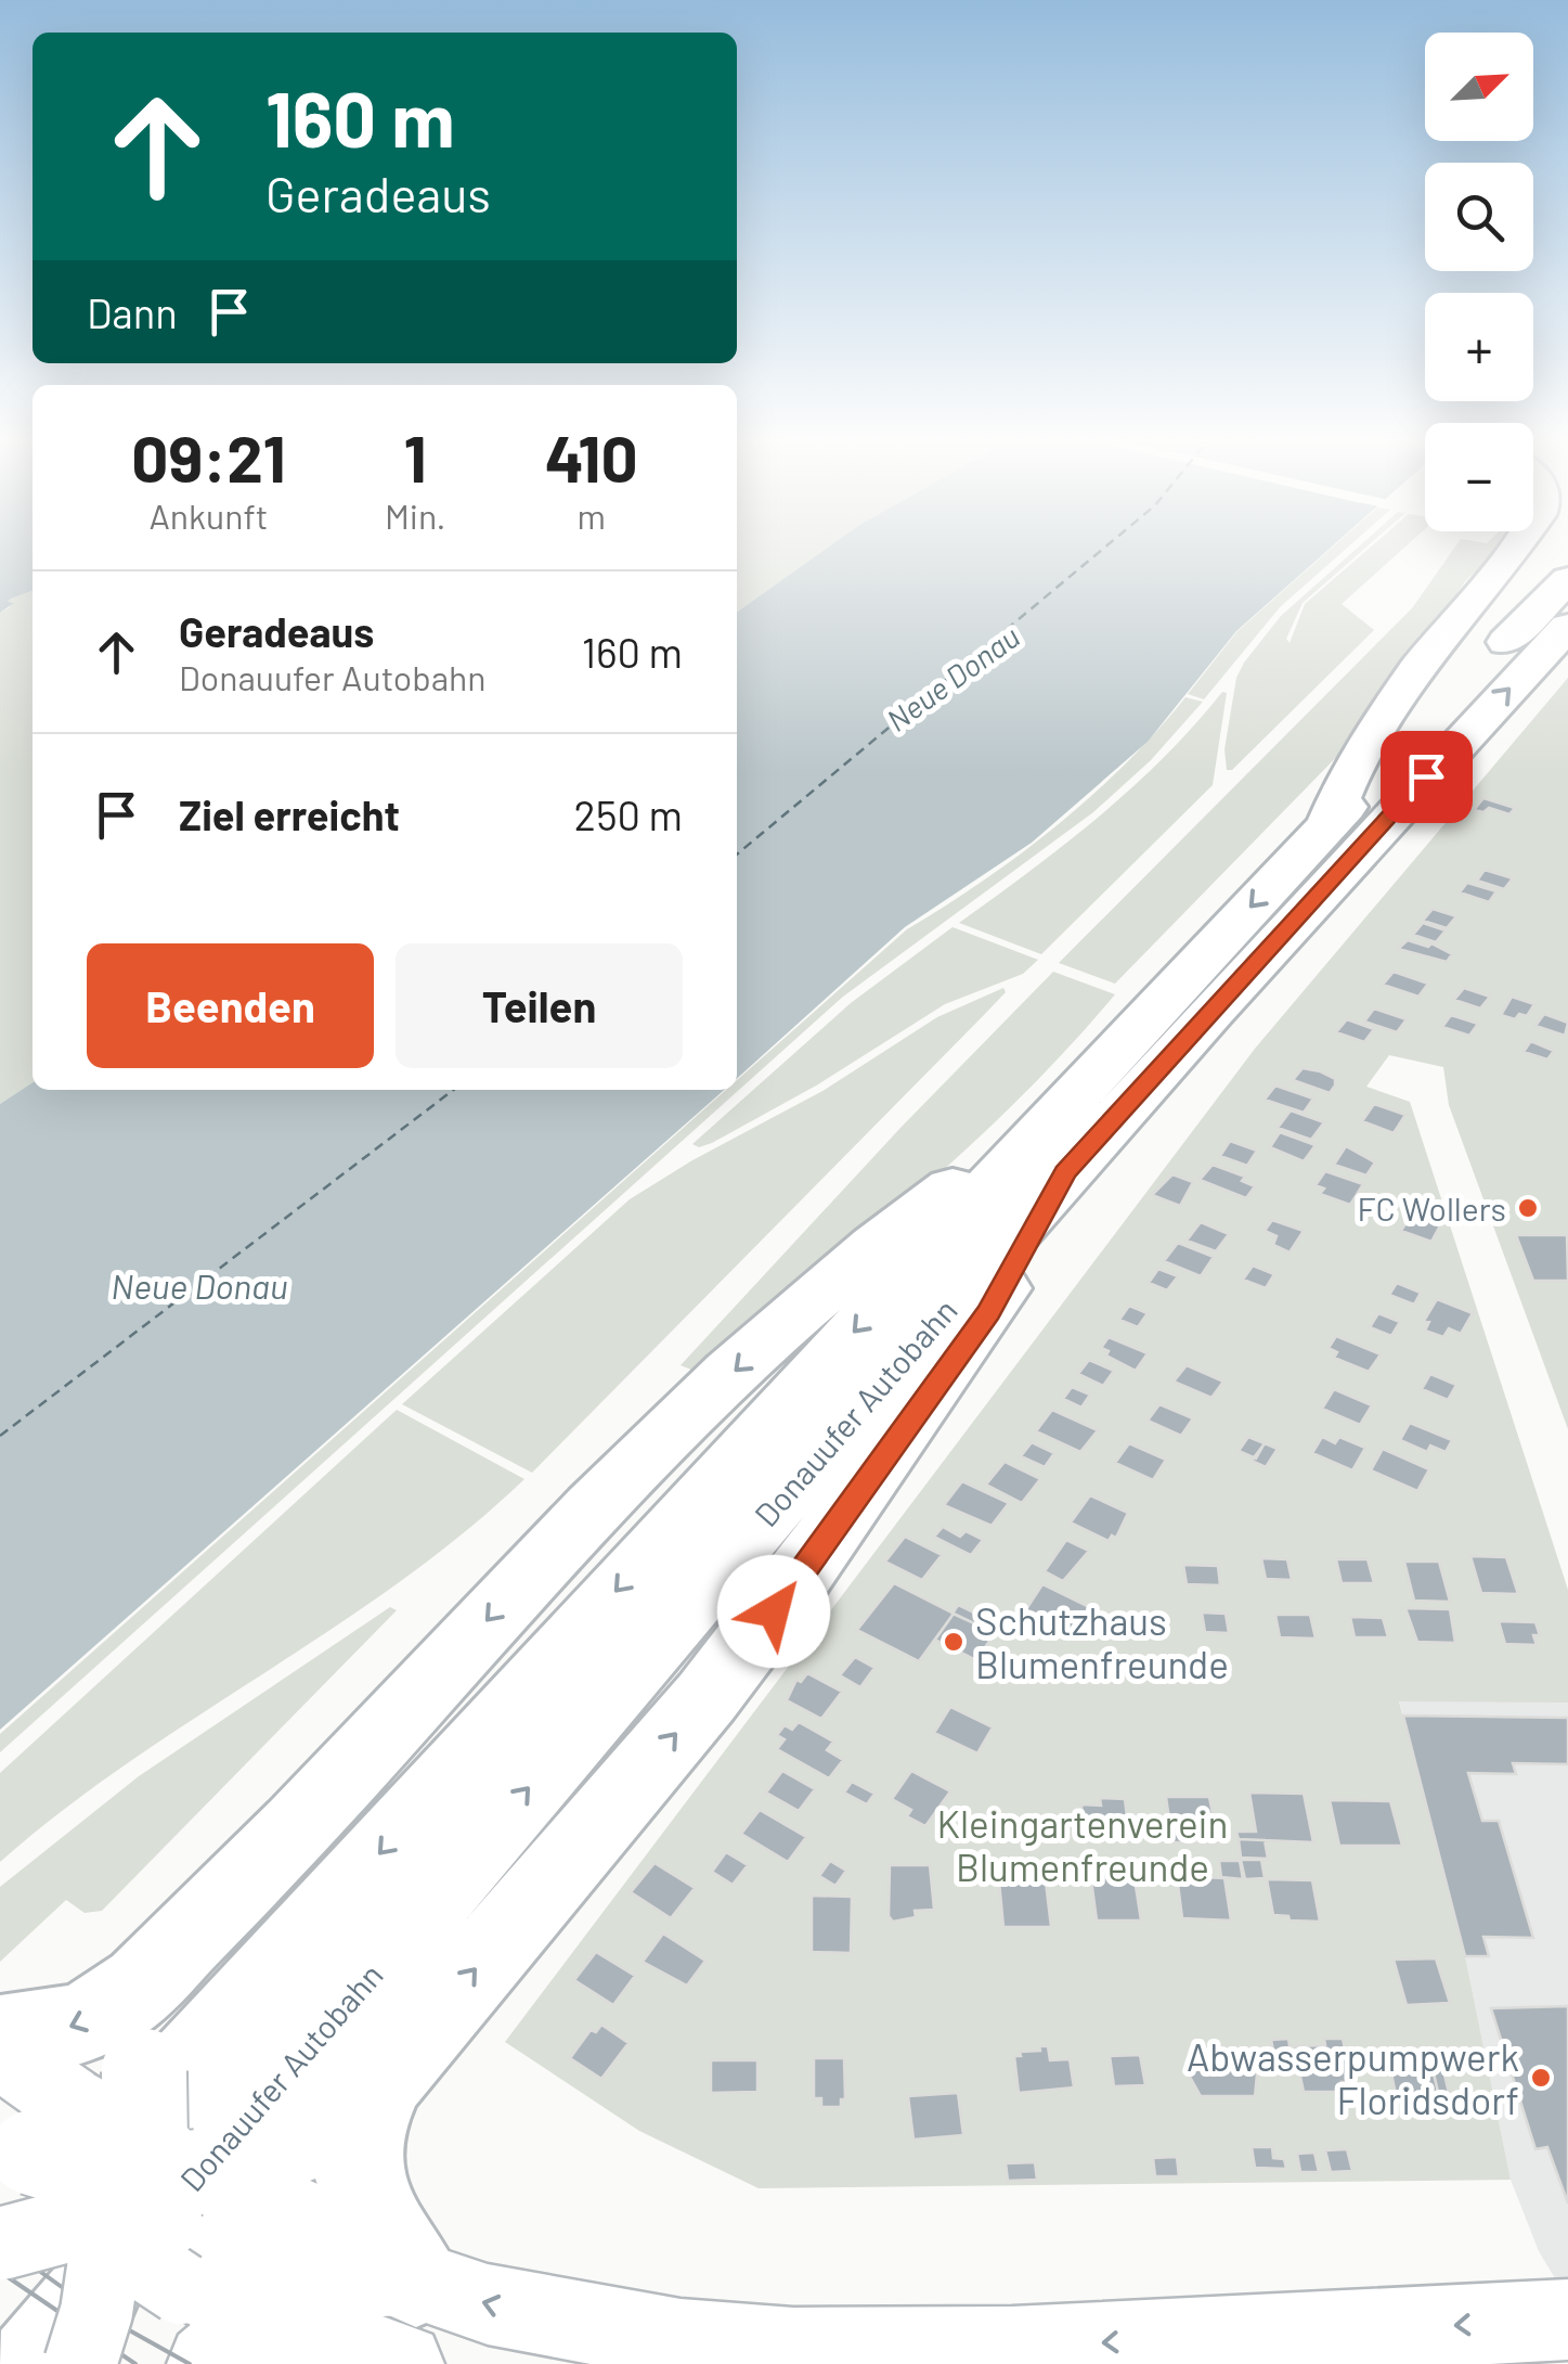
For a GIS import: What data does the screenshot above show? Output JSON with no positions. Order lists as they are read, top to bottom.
{
  "streets": {
    "highway": ["Donauufer Autobahn"]
  },
  "water": ["Neue Donau"],
  "parks": ["Kleingartenverein Blumenfreunde"],
  "places": ["FC Wollers", "Schutzhaus Blumenfreunde", "Abwasserpumpwerk Floridsdorf"],
  "north": "top right",
  "page": {
    "map_buttons": ["+", "−"],
    "turn": ["160 m", "Geradeaus"],
    "then": "Dann",
    "eta": [
      "09:21",
      "Ankunft",
      "1",
      "Min.",
      "410",
      "m"
    ],
    "list": [
      {
        "name": "Geradeaus",
        "note": "Donauufer Autobahn",
        "value": "160 m"
      },
      {
        "name": "Ziel erreicht",
        "value": "250 m"
      }
    ],
    "buttons": ["Beenden", "Teilen"]
  }
}
